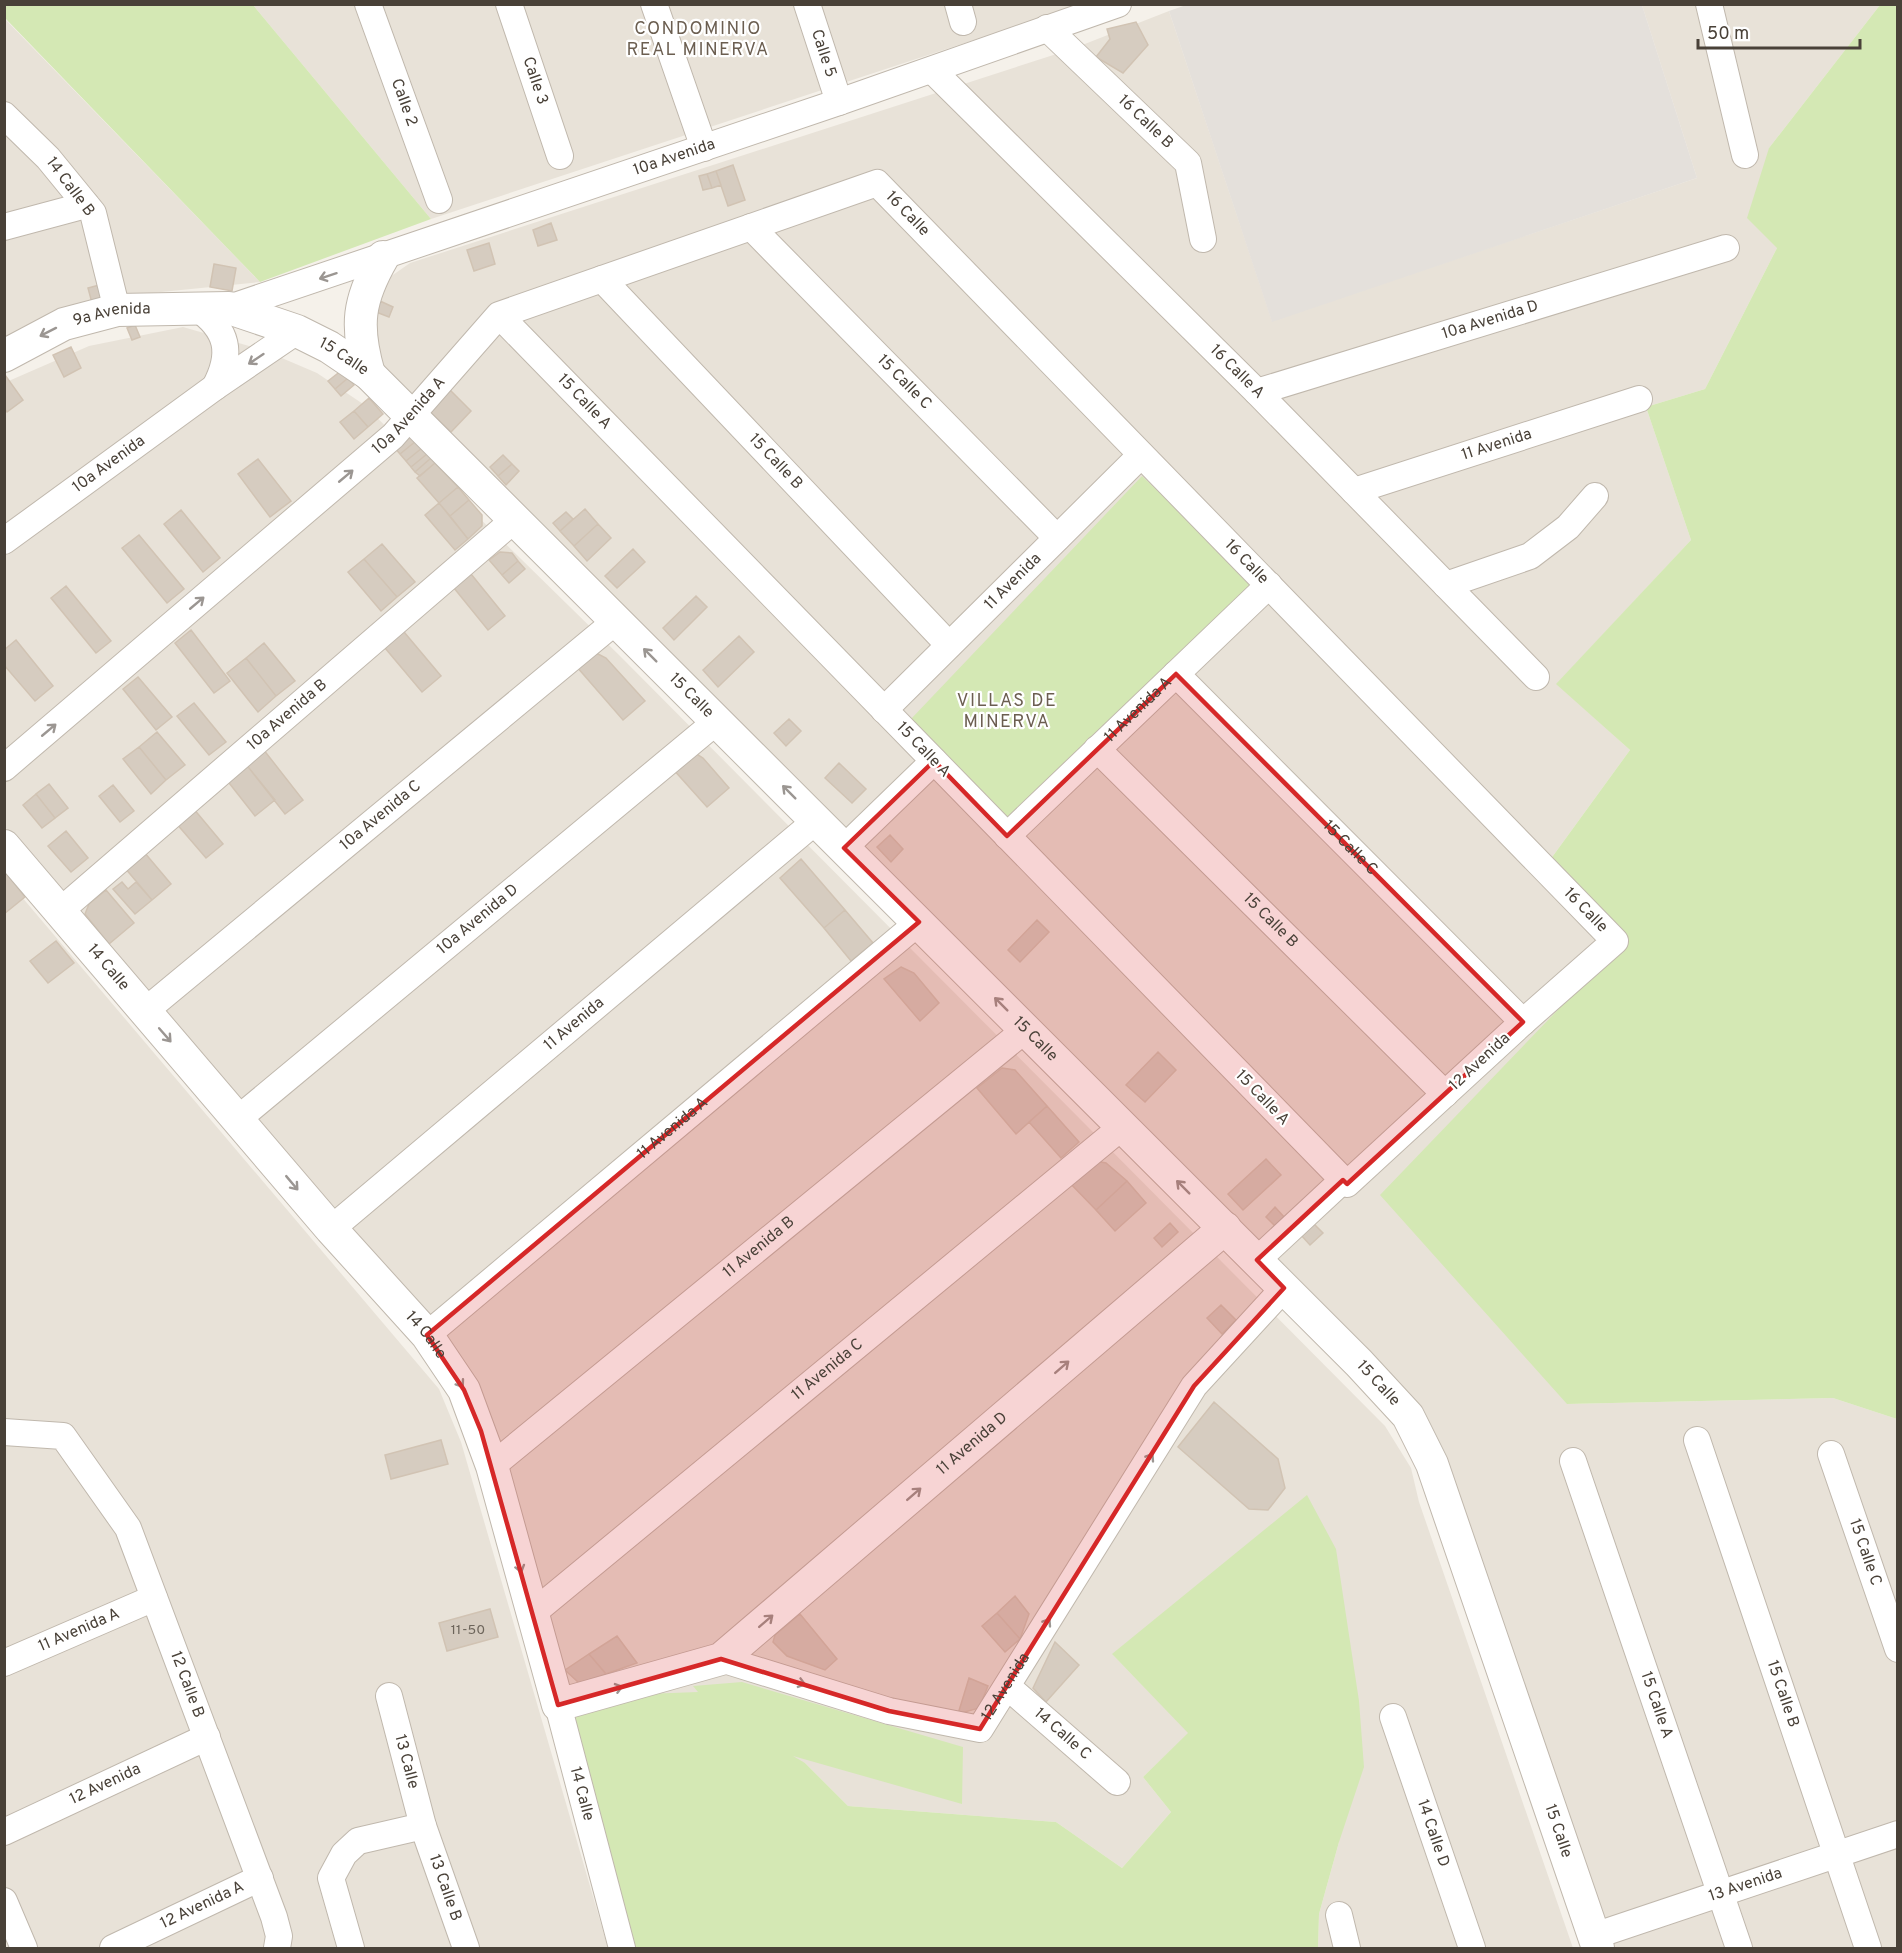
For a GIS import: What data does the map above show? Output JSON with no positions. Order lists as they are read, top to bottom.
{
  "streets": {
    "street": [
      "Calle 5",
      "Calle 3",
      "Calle 2",
      "16 Calle B",
      "10a Avenida",
      "14 Calle B",
      "16 Calle",
      "9a Avenida",
      "10a Avenida D",
      "15 Calle",
      "16 Calle A",
      "15 Calle C",
      "15 Calle A",
      "10a Avenida A",
      "11 Avenida",
      "15 Calle B",
      "11 Avenida A",
      "10a Avenida B",
      "10a Avenida C",
      "14 Calle",
      "12 Avenida",
      "11 Avenida B",
      "11 Avenida C",
      "11 Avenida D",
      "12 Calle B",
      "14 Calle C",
      "13 Calle",
      "14 Calle D",
      "13 Avenida",
      "13 Calle B",
      "12 Avenida A"
    ]
  },
  "crossings": [
    ["Calle 5", "10a Avenida"],
    ["16 Calle B", "10a Avenida"],
    ["10a Avenida", "9a Avenida"],
    ["10a Avenida", "15 Calle"],
    ["10a Avenida", "16 Calle A"],
    ["14 Calle B", "9a Avenida"],
    ["16 Calle", "10a Avenida A"],
    ["16 Calle", "11 Avenida"],
    ["16 Calle", "11 Avenida A"],
    ["16 Calle", "12 Avenida"],
    ["9a Avenida", "15 Calle"],
    ["10a Avenida D", "15 Calle"],
    ["10a Avenida D", "16 Calle A"],
    ["10a Avenida D", "14 Calle"],
    ["15 Calle", "10a Avenida A"],
    ["15 Calle", "11 Avenida"],
    ["15 Calle", "11 Avenida A"],
    ["15 Calle", "10a Avenida B"],
    ["15 Calle", "10a Avenida C"],
    ["15 Calle", "12 Avenida"],
    ["15 Calle", "11 Avenida B"],
    ["15 Calle", "11 Avenida C"],
    ["15 Calle", "11 Avenida D"],
    ["15 Calle", "13 Avenida"],
    ["16 Calle A", "11 Avenida"],
    ["15 Calle C", "10a Avenida A"],
    ["15 Calle C", "11 Avenida"],
    ["15 Calle C", "11 Avenida A"],
    ["15 Calle C", "12 Avenida"],
    ["15 Calle A", "10a Avenida A"],
    ["15 Calle A", "11 Avenida"],
    ["15 Calle A", "11 Avenida A"],
    ["15 Calle A", "12 Avenida"],
    ["15 Calle A", "13 Avenida"],
    ["10a Avenida A", "15 Calle B"],
    ["11 Avenida", "15 Calle B"],
    ["11 Avenida", "14 Calle"],
    ["15 Calle B", "11 Avenida A"],
    ["15 Calle B", "12 Avenida"],
    ["15 Calle B", "13 Avenida"],
    ["11 Avenida A", "14 Calle"],
    ["11 Avenida A", "12 Calle B"],
    ["10a Avenida B", "14 Calle"],
    ["10a Avenida C", "14 Calle"],
    ["14 Calle", "11 Avenida B"],
    ["14 Calle", "11 Avenida C"],
    ["12 Avenida", "11 Avenida D"],
    ["12 Avenida", "12 Calle B"],
    ["12 Avenida", "14 Calle C"],
    ["12 Calle B", "12 Avenida A"],
    ["13 Calle", "13 Calle B"]
  ],
  "one_way": [
    "10a Avenida A",
    "14 Calle",
    "12 Avenida",
    "11 Avenida D"
  ],
  "districts": ["CONDOMINIO REAL MINERVA", "VILLAS DE MINERVA"],
  "house_numbers": ["11-50"],
  "scale_bar": "50 m"
}
